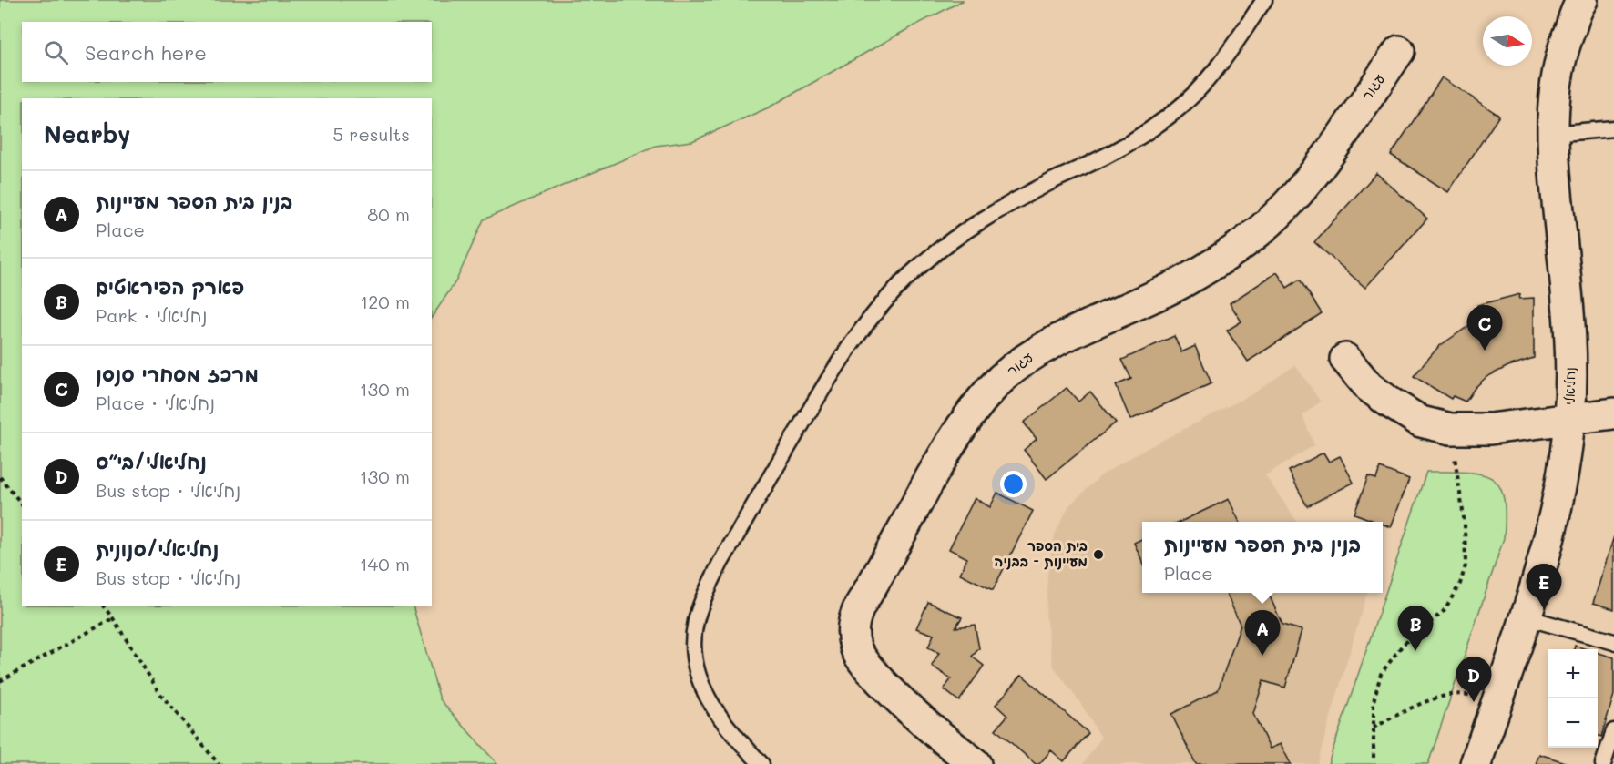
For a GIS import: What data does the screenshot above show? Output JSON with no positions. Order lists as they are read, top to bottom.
{
  "streets": {
    "street": ["עגור", "נחליאלי"]
  },
  "places": ["בית הספר מעיינות - בבניה"],
  "north": "right",
  "page": {
    "search": "Search here",
    "heading": ["Nearby", "5 results"],
    "list": [
      {
        "mark": "A",
        "name": "בנין בית הספר מעיינות",
        "note": "Place",
        "value": "80 m"
      },
      {
        "mark": "B",
        "name": "פארק הפיראטים",
        "note": "Park · נחליאלי",
        "value": "120 m"
      },
      {
        "mark": "C",
        "name": "מרכז מסחרי סנסן",
        "note": "Place · נחליאלי",
        "value": "130 m"
      },
      {
        "mark": "D",
        "name": "נחליאלי/בי״ס",
        "note": "Bus stop · נחליאלי",
        "value": "130 m"
      },
      {
        "mark": "E",
        "name": "נחליאלי/סנונית",
        "note": "Bus stop · נחליאלי",
        "value": "140 m"
      }
    ],
    "pins": [
      "C",
      "E",
      "B",
      "A",
      "D"
    ],
    "popup": ["בנין בית הספר מעיינות", "Place"],
    "map_buttons": ["+", "−"]
  }
}
